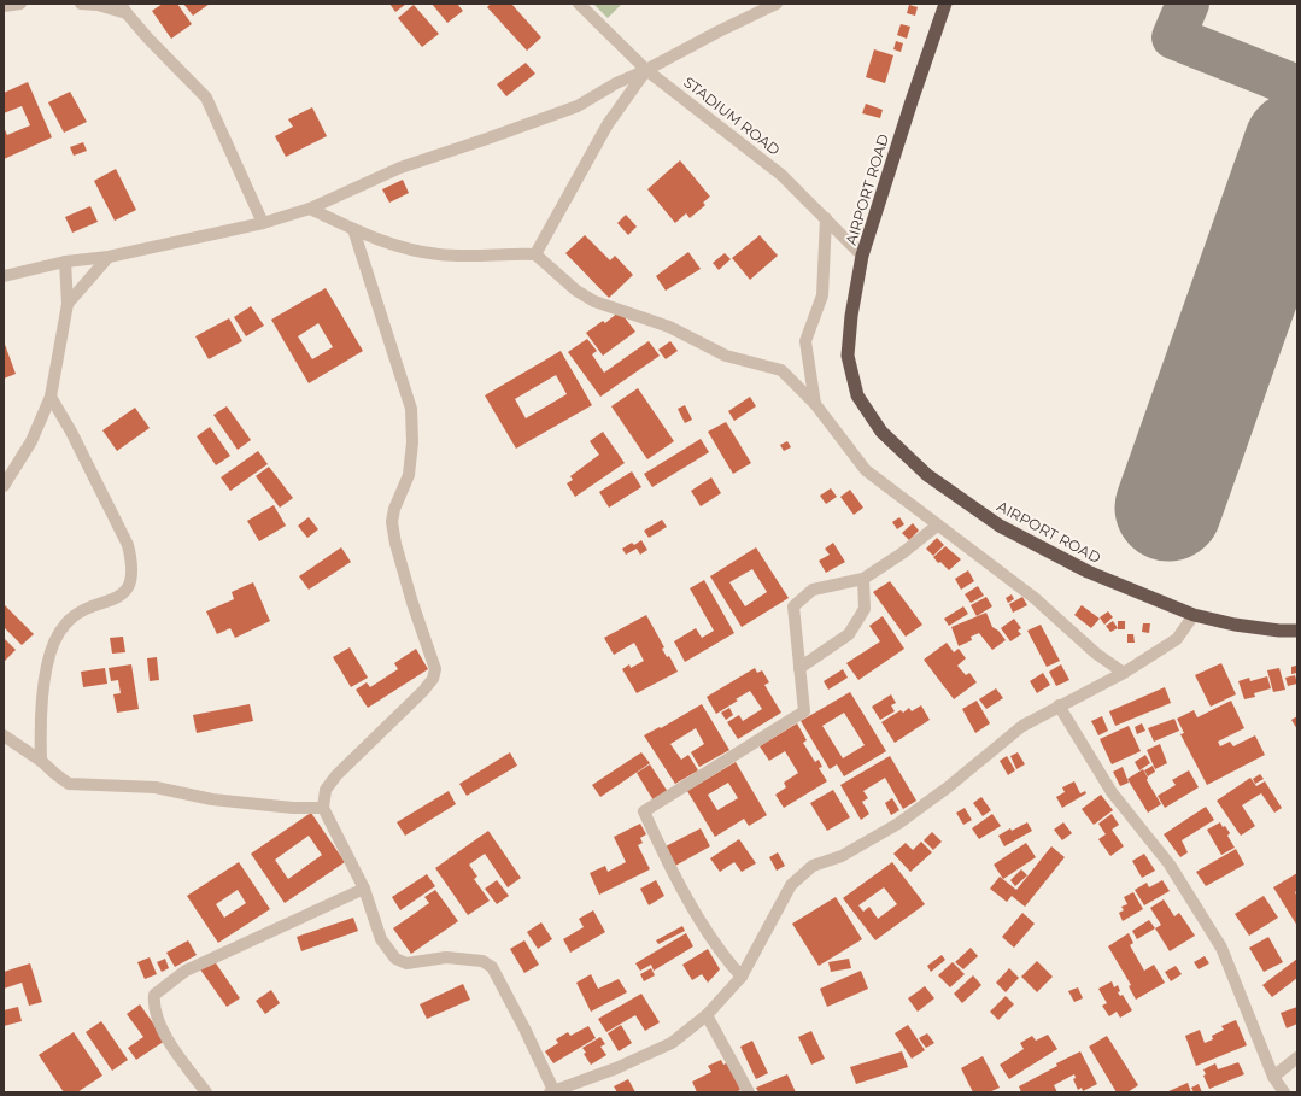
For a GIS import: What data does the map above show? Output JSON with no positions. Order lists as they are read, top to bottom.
{
  "streets": {
    "highway": ["AIRPORT ROAD"],
    "street": ["STADIUM ROAD"]
  },
  "crossings": [
    ["STADIUM ROAD", "AIRPORT ROAD"]
  ]
}
